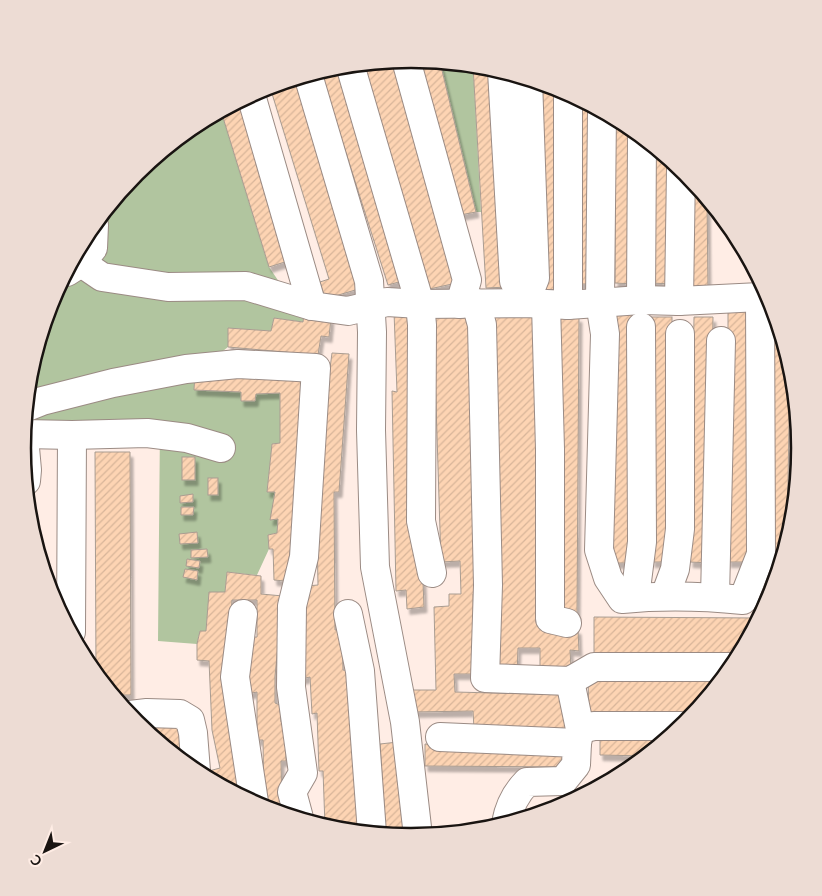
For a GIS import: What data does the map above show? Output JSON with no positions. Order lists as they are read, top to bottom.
{
  "north": "bottom left"
}
